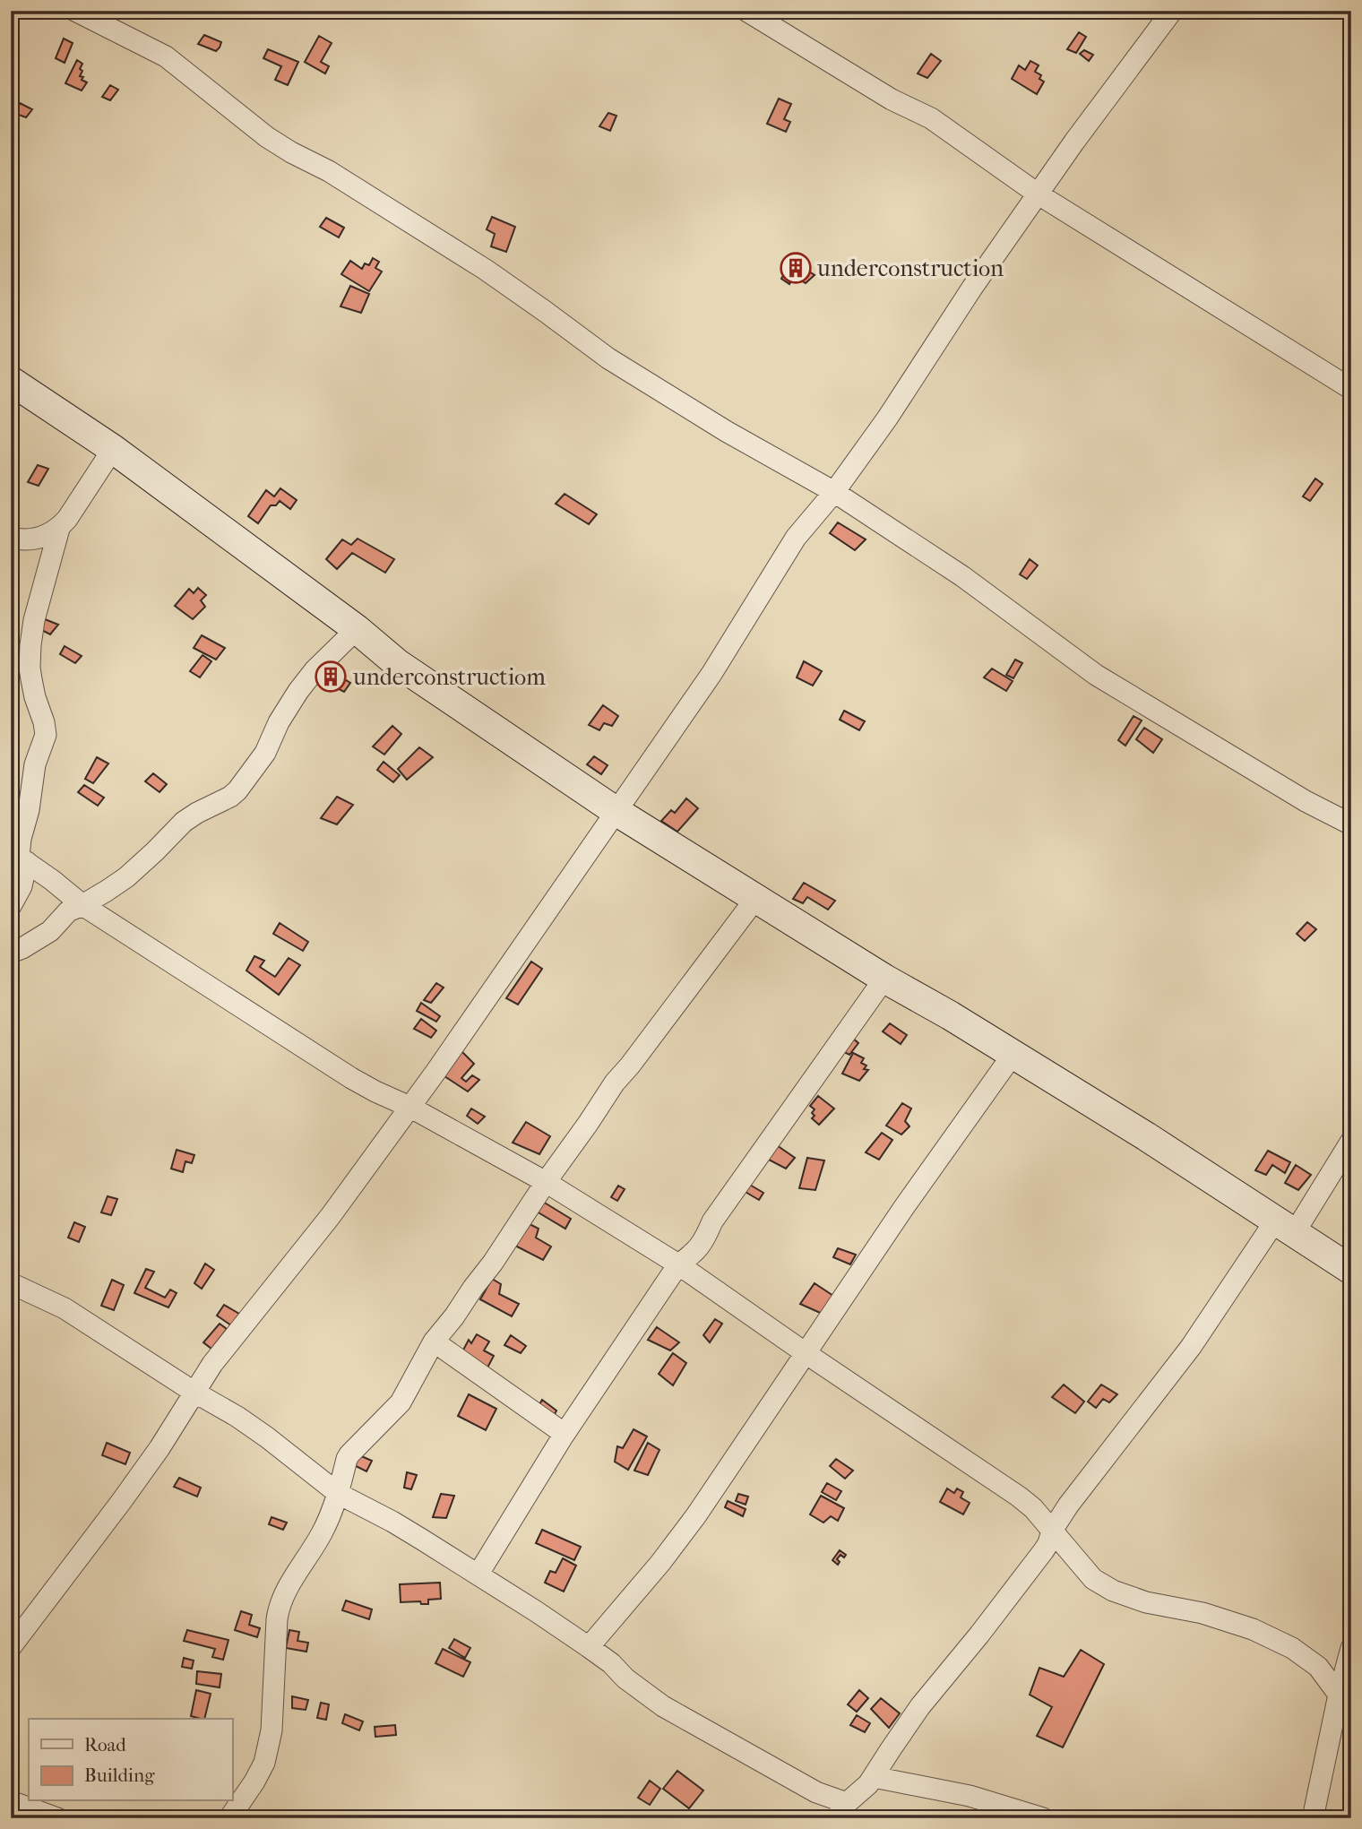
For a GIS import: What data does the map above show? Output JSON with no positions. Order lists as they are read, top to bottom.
{
  "places": {
    "building": ["underconstruction", "underconstructiom"]
  },
  "legend": ["Road", "Building"]
}
